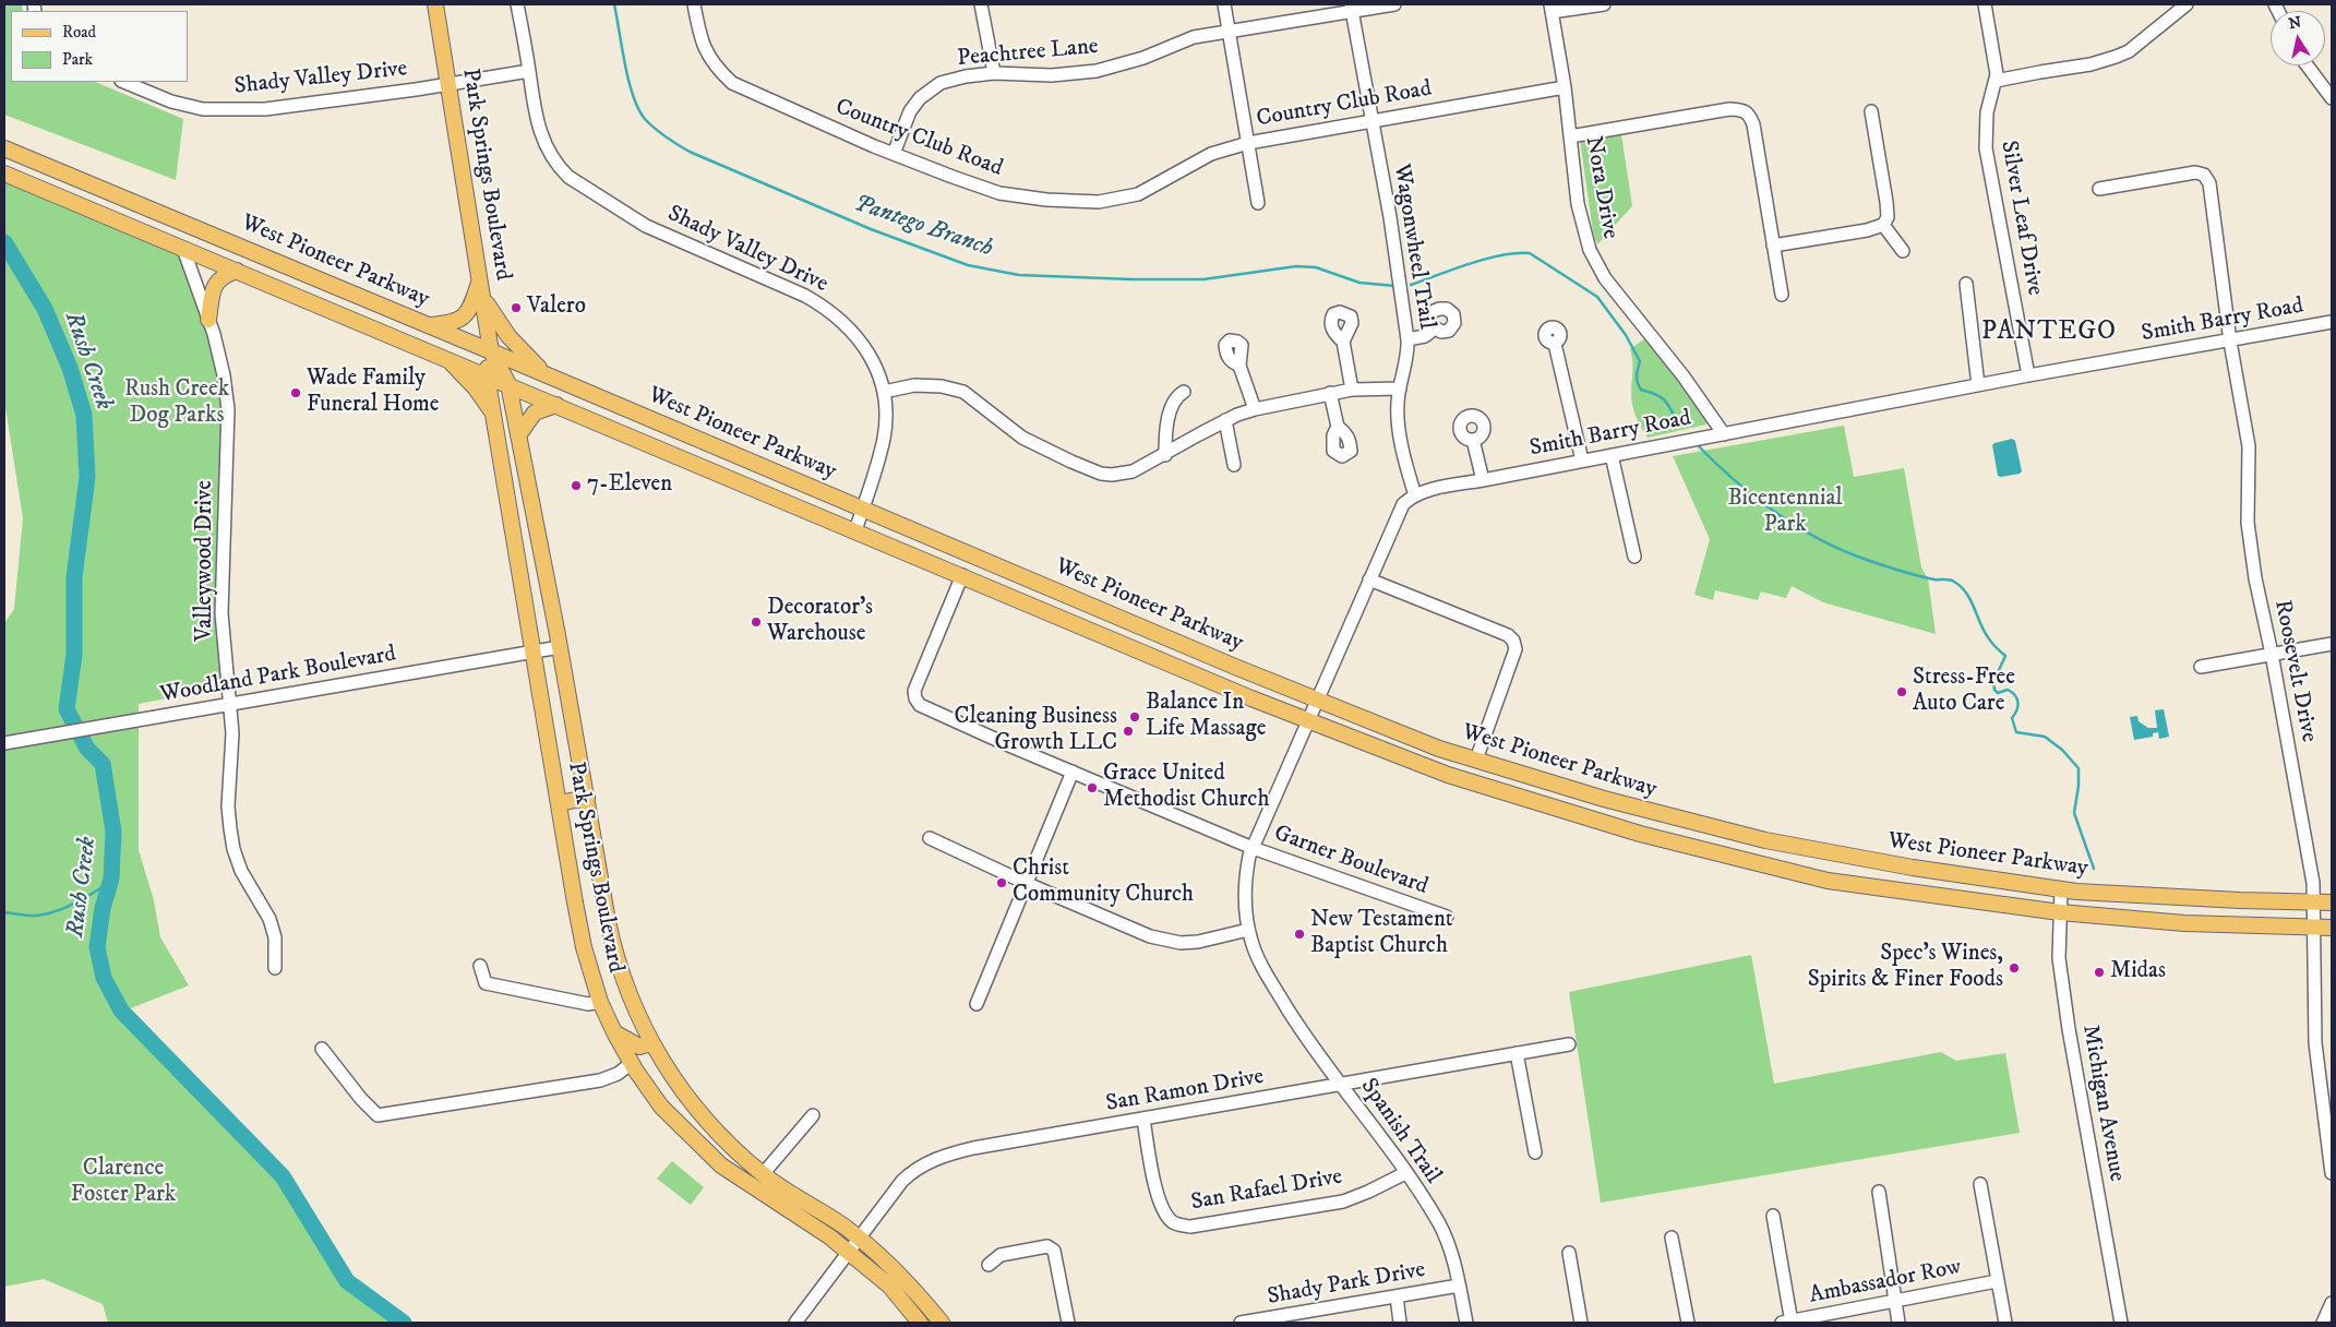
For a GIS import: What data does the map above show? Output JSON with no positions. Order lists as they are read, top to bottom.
{
  "streets": {
    "main road": ["Park Springs Boulevard", "West Pioneer Parkway"],
    "street": [
      "Peachtree Lane",
      "Shady Valley Drive",
      "Country Club Road",
      "Nora Drive",
      "Silver Leaf Drive",
      "Wagonwheel Trail",
      "Smith Barry Road",
      "Valleywood Drive",
      "Roosevelt Drive",
      "Woodland Park Boulevard",
      "Garner Boulevard",
      "San Ramon Drive",
      "Michigan Avenue",
      "Spanish Trail",
      "San Rafael Drive",
      "Ambassador Row",
      "Shady Park Drive"
    ]
  },
  "crossings": [
    ["Peachtree Lane", "Country Club Road"],
    ["Peachtree Lane", "Wagonwheel Trail"],
    ["Shady Valley Drive", "Park Springs Boulevard"],
    ["Shady Valley Drive", "West Pioneer Parkway"],
    ["Country Club Road", "Nora Drive"],
    ["Country Club Road", "Wagonwheel Trail"],
    ["Park Springs Boulevard", "West Pioneer Parkway"],
    ["Park Springs Boulevard", "Woodland Park Boulevard"],
    ["Park Springs Boulevard", "San Ramon Drive"],
    ["Nora Drive", "Smith Barry Road"],
    ["Silver Leaf Drive", "Smith Barry Road"],
    ["Wagonwheel Trail", "Smith Barry Road"],
    ["West Pioneer Parkway", "Valleywood Drive"],
    ["West Pioneer Parkway", "Roosevelt Drive"],
    ["West Pioneer Parkway", "Garner Boulevard"],
    ["West Pioneer Parkway", "Michigan Avenue"],
    ["Smith Barry Road", "Roosevelt Drive"],
    ["Valleywood Drive", "Woodland Park Boulevard"],
    ["San Ramon Drive", "Spanish Trail"],
    ["San Ramon Drive", "San Rafael Drive"],
    ["Spanish Trail", "San Rafael Drive"],
    ["Spanish Trail", "Shady Park Drive"]
  ],
  "districts": ["PANTEGO"],
  "water": ["Pantego Branch", "Rush Creek"],
  "parks": ["Rush Creek Dog Parks", "Bicentennial Park", "Clarence Foster Park"],
  "places": [
    "Valero",
    "Wade Family Funeral Home",
    "7-Eleven",
    "Decorator's Warehouse",
    "Stress-Free Auto Care",
    "Balance In Life Massage",
    "Cleaning Business Growth LLC",
    "Grace United Methodist Church",
    "Christ Community Church",
    "New Testament Baptist Church",
    "Spec's Wines, Spirits & Finer Foods",
    "Midas"
  ],
  "legend": ["Road", "Park"],
  "north": "top"
}
